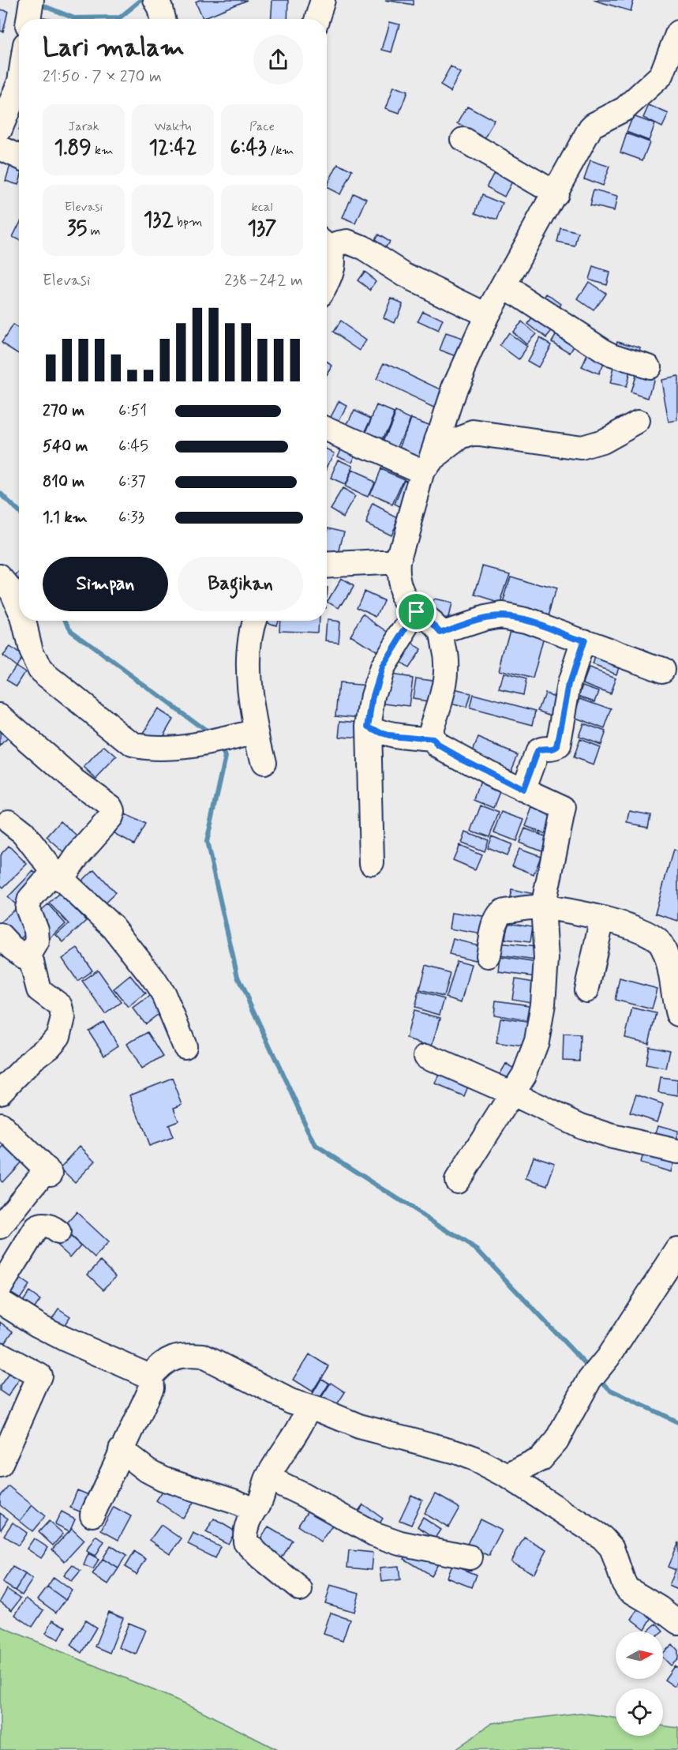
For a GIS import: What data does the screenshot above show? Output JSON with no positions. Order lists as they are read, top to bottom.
{
  "north": "right",
  "page": {
    "heading": ["Lari malam", "21:50 · 7 × 270 m"],
    "stats": [
      ["Jarak", "1.89 km"],
      ["Waktu", "12:42"],
      ["Pace", "6:43 /km"],
      ["Elevasi", "35 m"],
      ["132 bpm"],
      ["kcal", "137"]
    ],
    "chart": ["Elevasi", "238–242 m"],
    "list": [
      {
        "name": "270 m",
        "note": "6:51"
      },
      {
        "name": "540 m",
        "note": "6:45"
      },
      {
        "name": "810 m",
        "note": "6:37"
      },
      {
        "name": "1.1 km",
        "note": "6:33"
      }
    ],
    "buttons": ["Simpan", "Bagikan"]
  }
}
